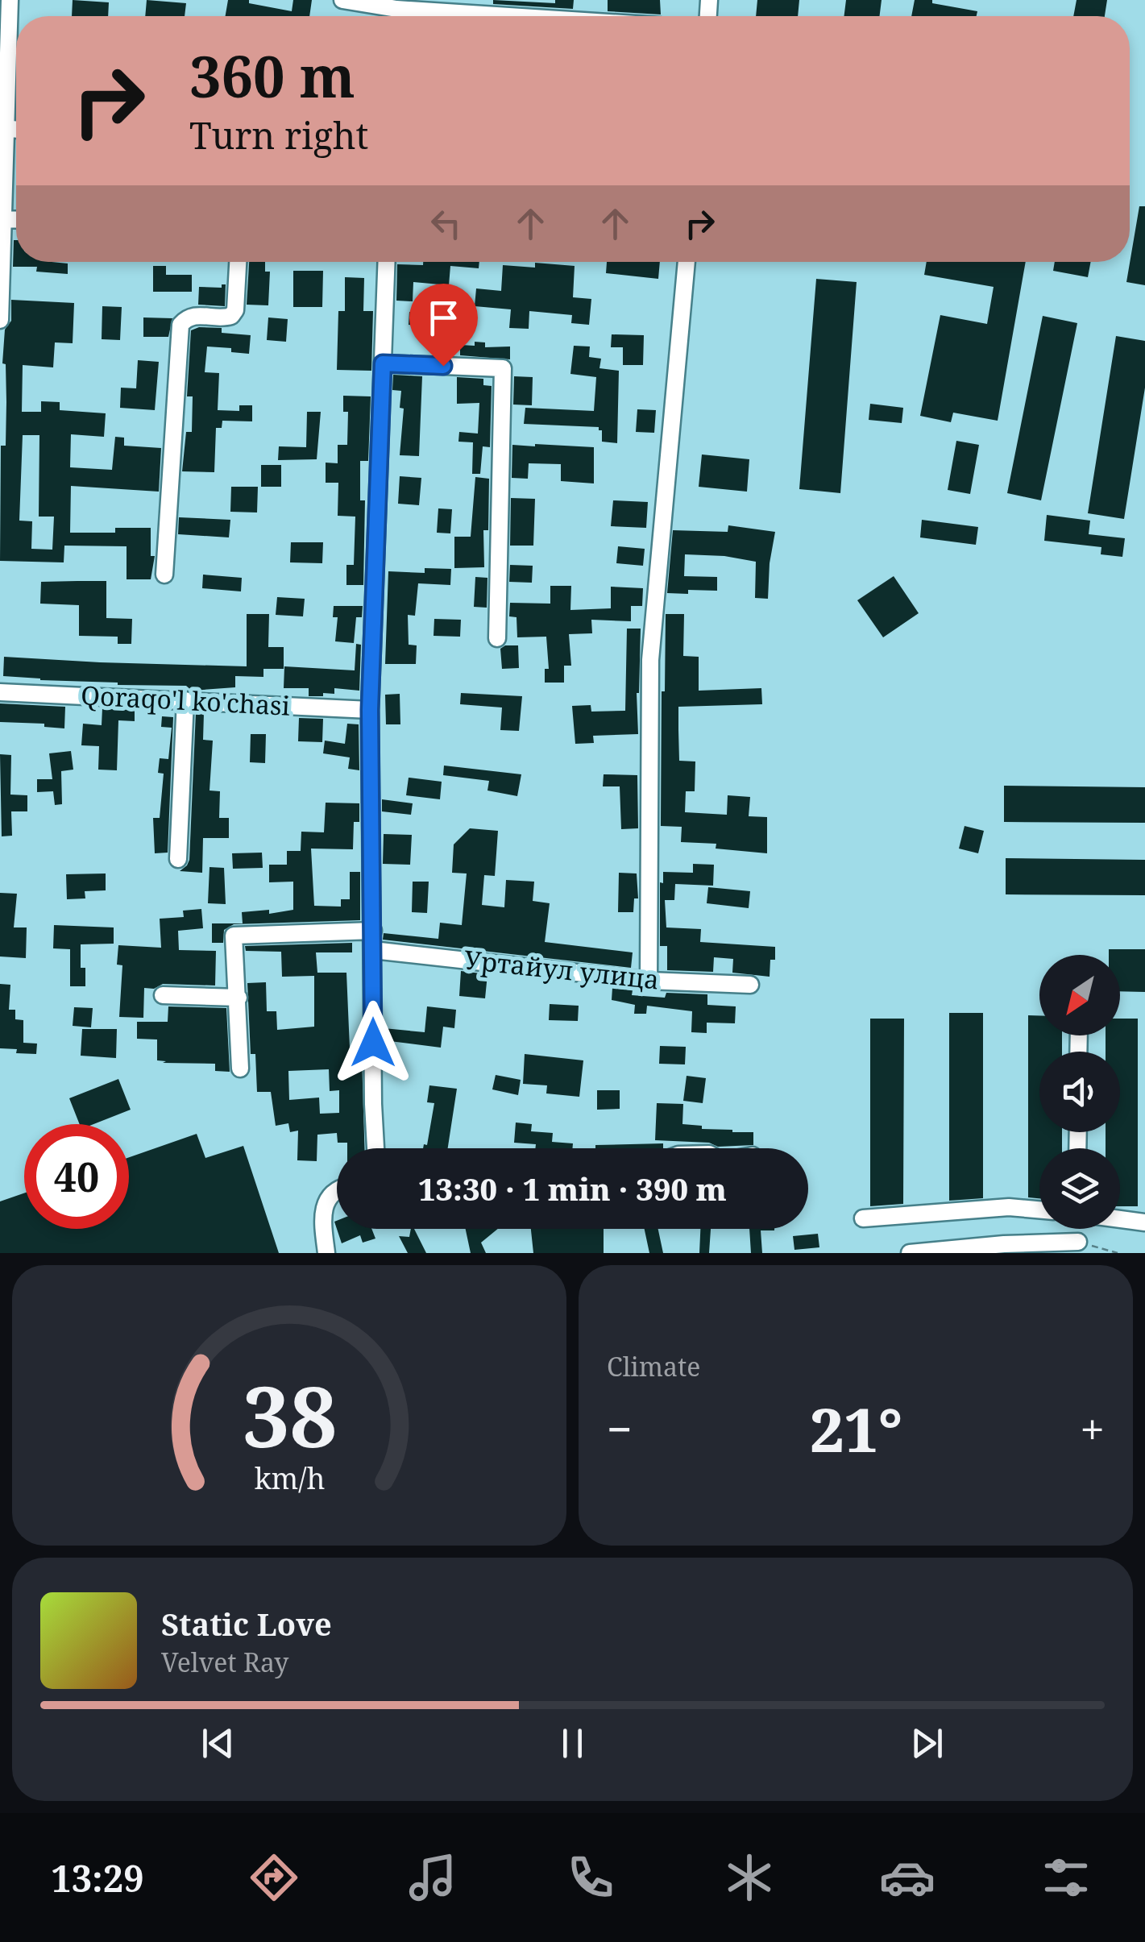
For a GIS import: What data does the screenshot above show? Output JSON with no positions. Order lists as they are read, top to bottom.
{
  "streets": {
    "street": ["Qoraqo'l ko'chasi", "Уртайул улица"]
  },
  "north": "bottom left",
  "page": {
    "turn": ["360 m", "Turn right"],
    "limit": "40",
    "trip": "13:30 · 1 min · 390 m",
    "tile": "Climate",
    "heat": ["−", "21°", "+"],
    "song": ["Static Love", "Velvet Ray"],
    "tabs": "13:29",
    "gauge": ["38", "km/h"]
  }
}
